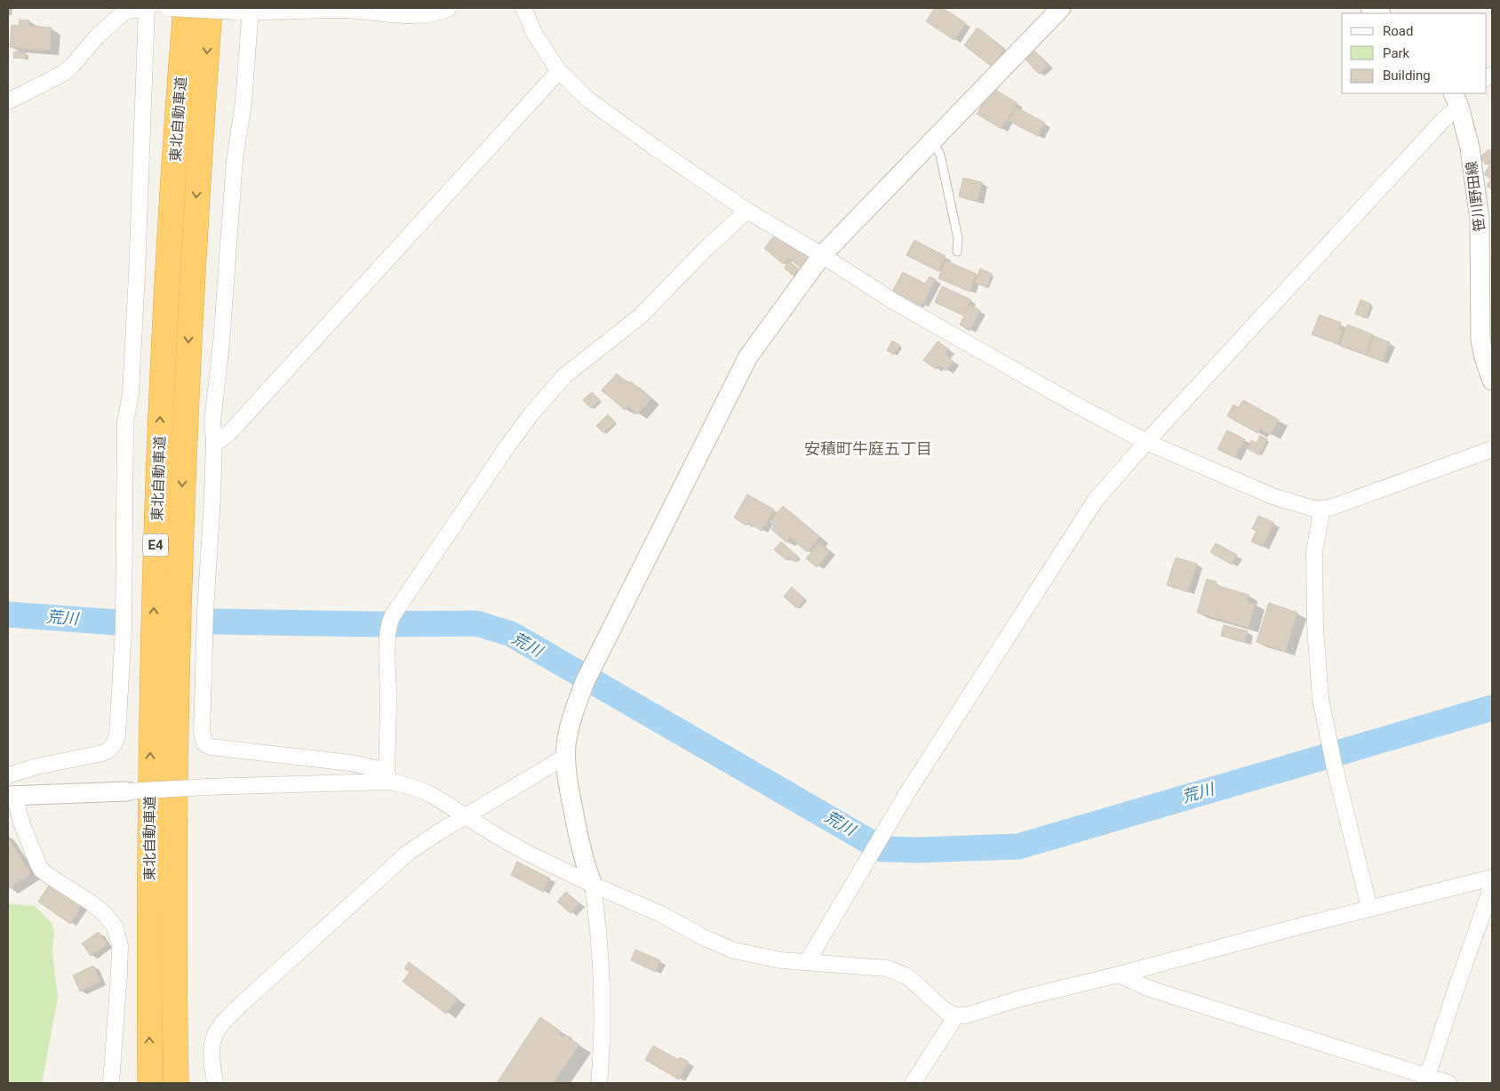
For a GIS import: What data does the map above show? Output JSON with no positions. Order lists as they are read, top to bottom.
{
  "streets": {
    "highway": ["東北自動車道", "E4"],
    "street": ["笹川野田線"]
  },
  "districts": ["安積町牛庭五丁目"],
  "water": ["荒川"],
  "legend": ["Road", "Park", "Building"]
}
